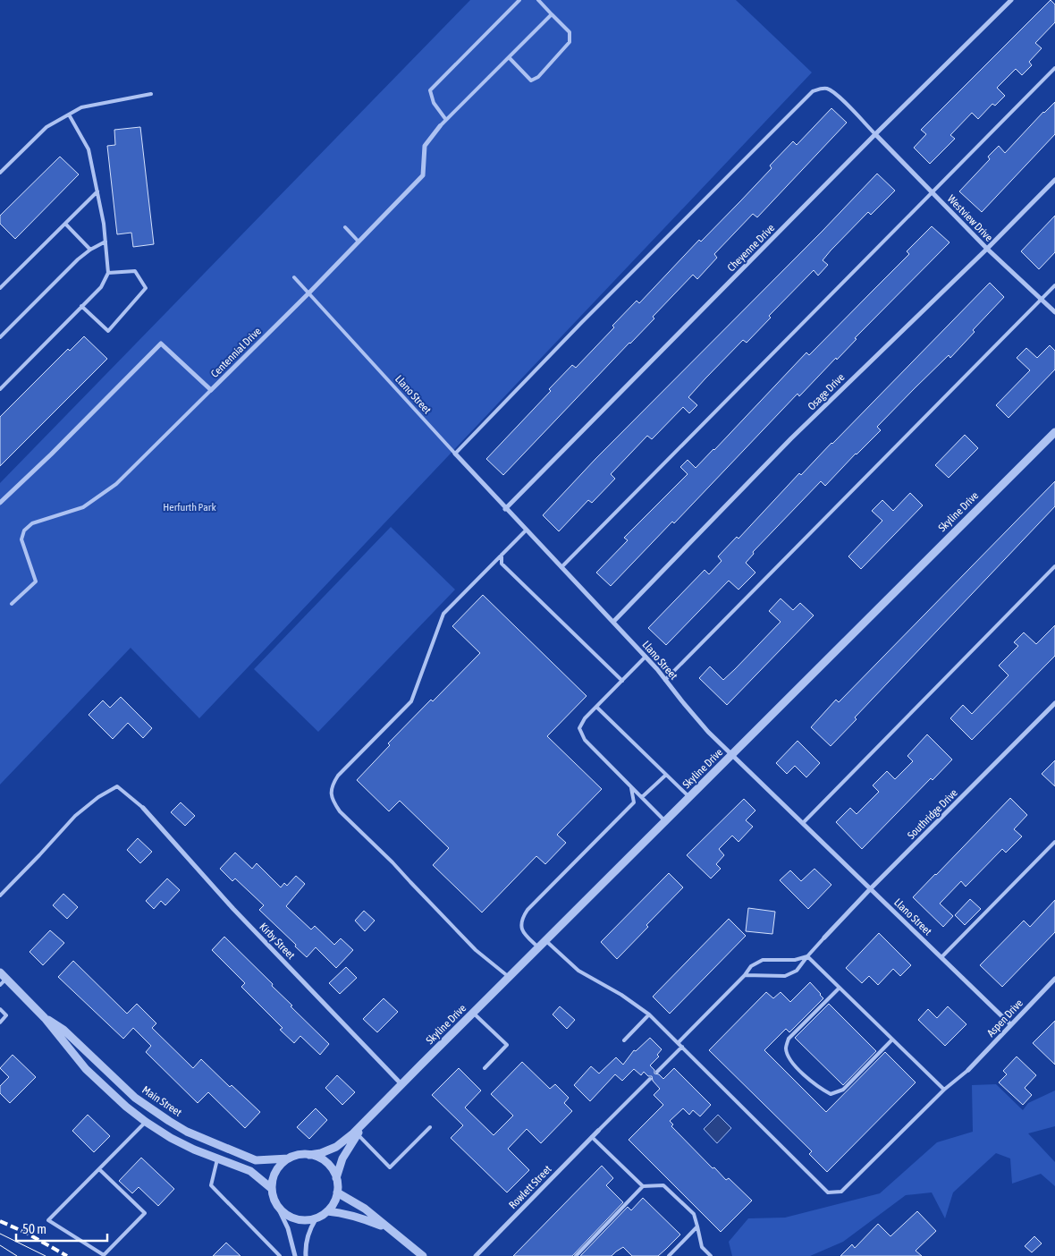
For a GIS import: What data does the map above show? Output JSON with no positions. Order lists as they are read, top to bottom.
{
  "streets": {
    "street": [
      "Westview Drive",
      "Cheyenne Drive",
      "Centennial Drive",
      "Osage Drive",
      "Llano Street",
      "Skyline Drive",
      "Southridge Drive",
      "Kirby Street",
      "Aspen Drive",
      "Main Street",
      "Rowlett Street"
    ]
  },
  "crossings": [
    ["Westview Drive", "Cheyenne Drive"],
    ["Westview Drive", "Osage Drive"],
    ["Cheyenne Drive", "Llano Street"],
    ["Centennial Drive", "Llano Street"],
    ["Osage Drive", "Llano Street"],
    ["Llano Street", "Skyline Drive"],
    ["Llano Street", "Southridge Drive"],
    ["Llano Street", "Aspen Drive"],
    ["Skyline Drive", "Kirby Street"],
    ["Skyline Drive", "Main Street"]
  ],
  "parks": ["Herfurth Park"],
  "scale_bar": "50 m"
}
